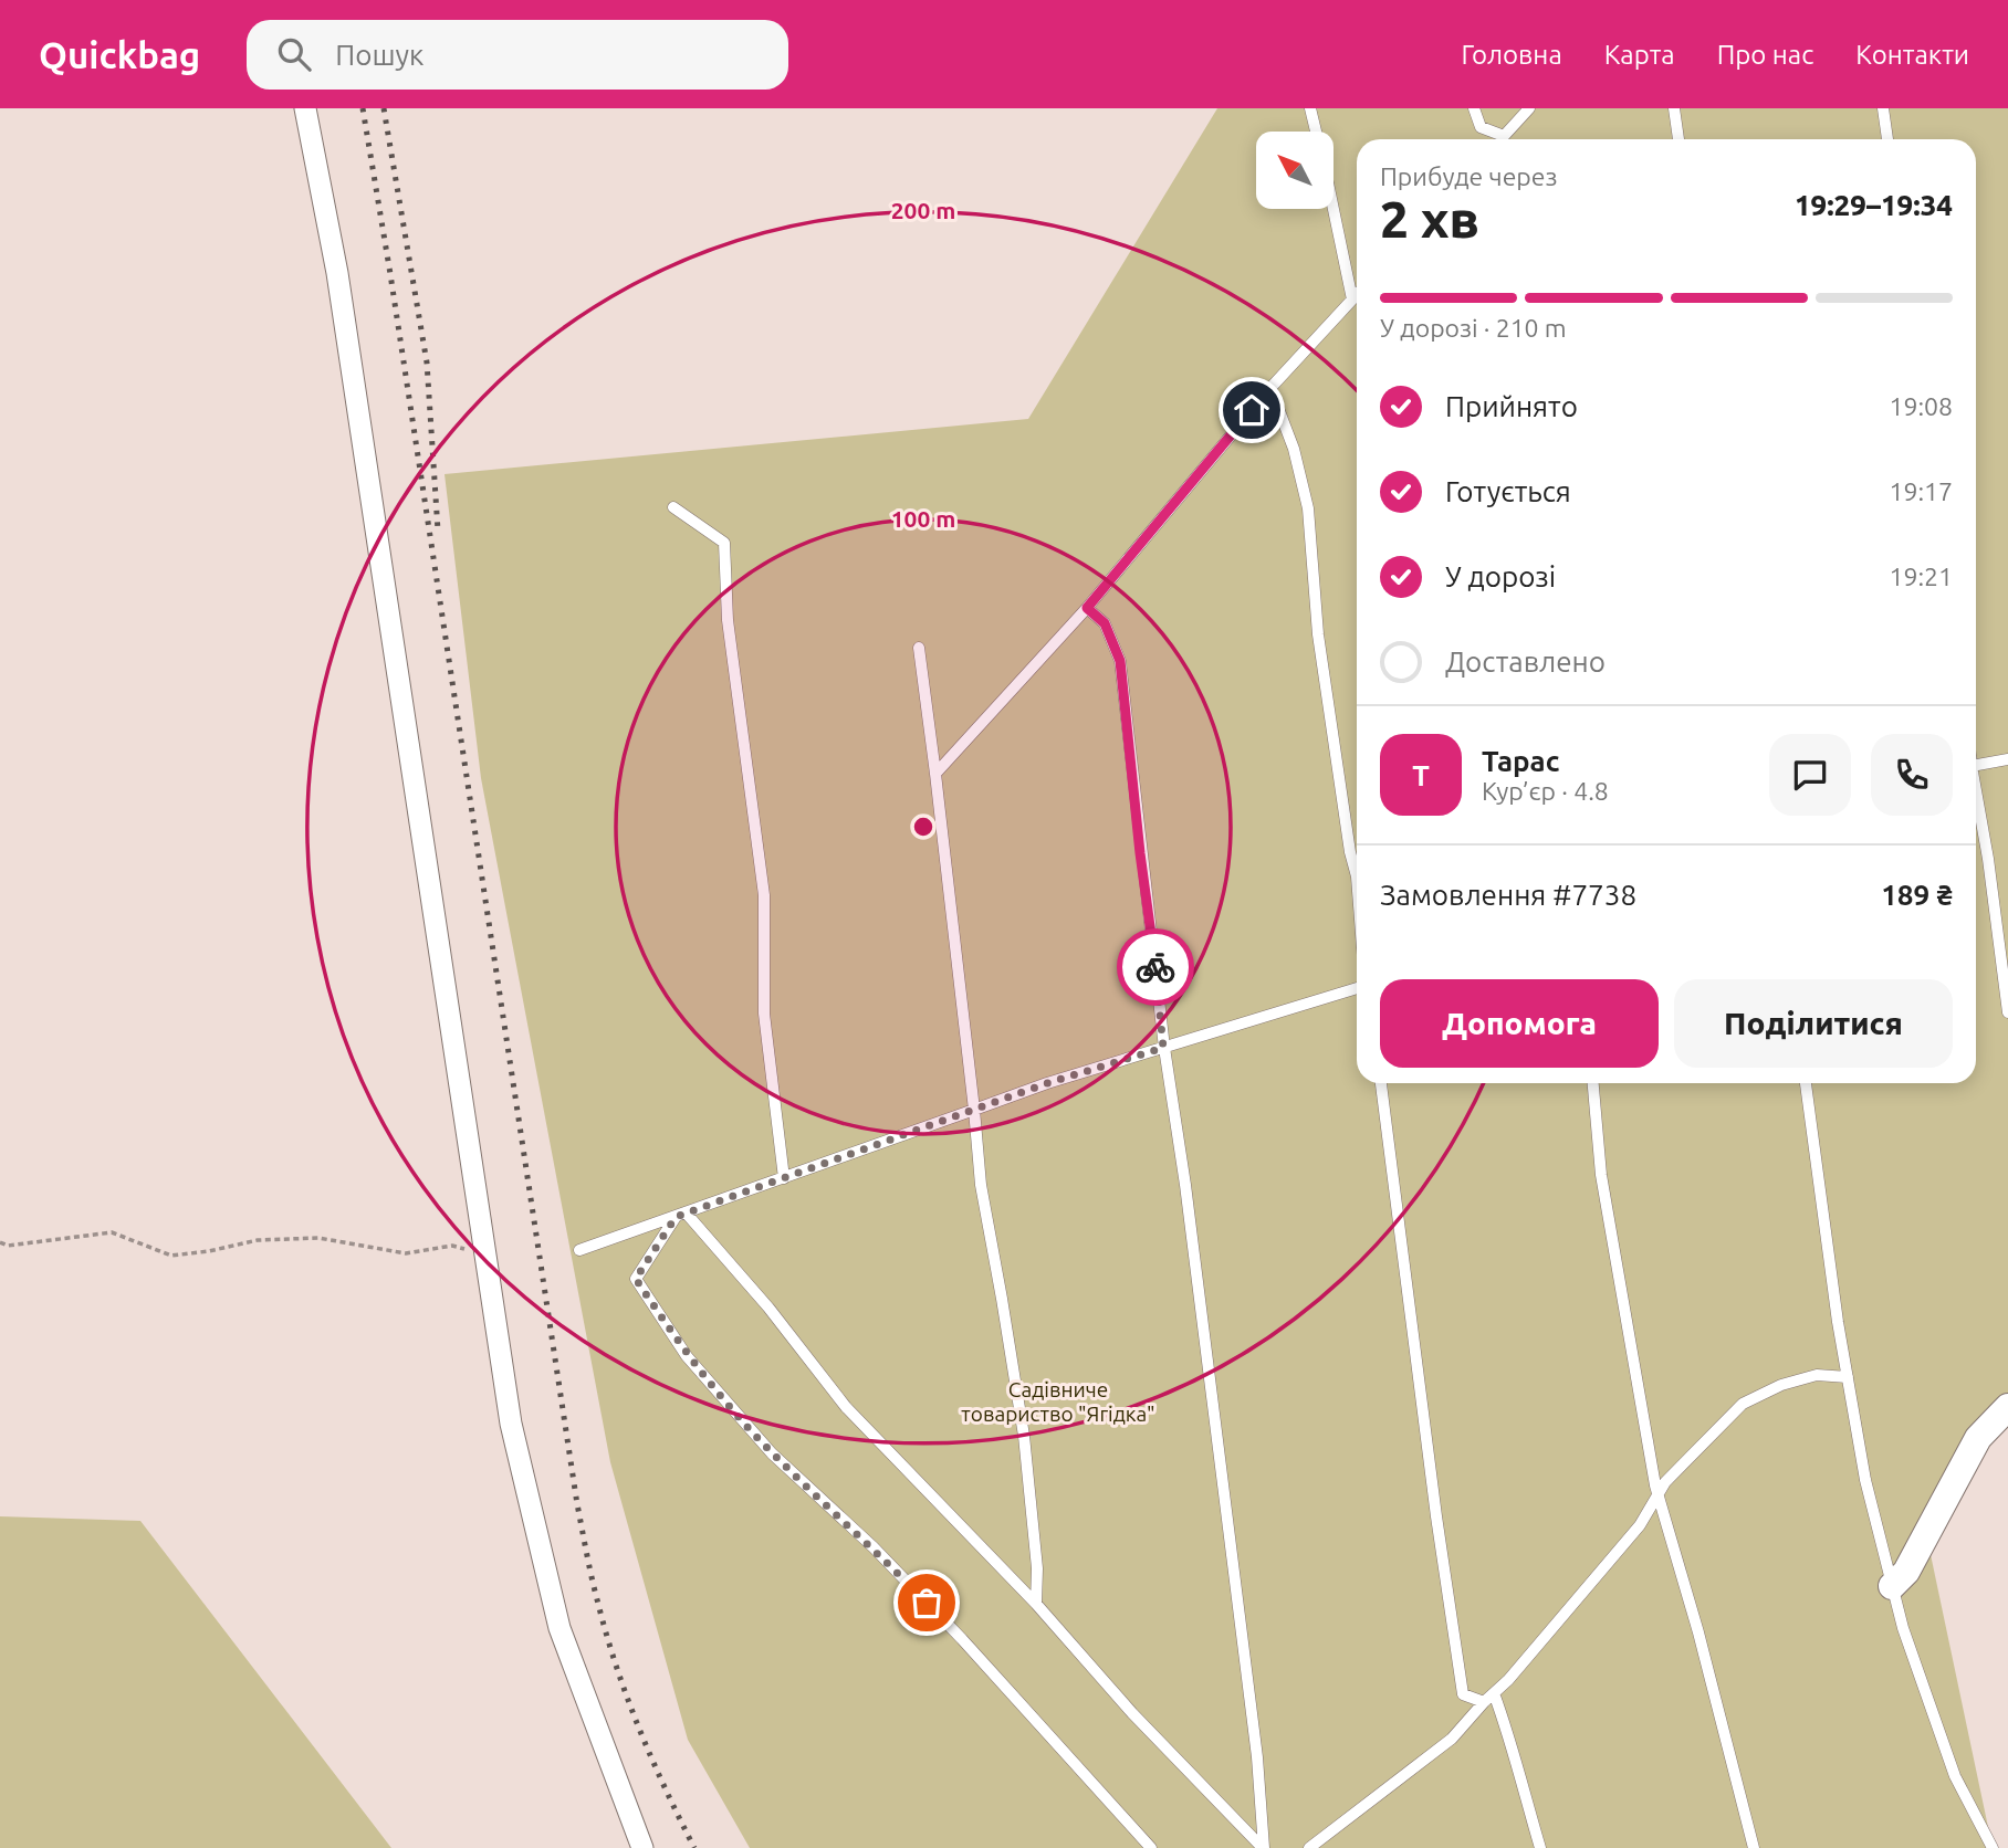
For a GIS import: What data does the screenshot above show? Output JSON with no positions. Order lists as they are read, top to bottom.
{
  "parks": ["Садівниче товариство \"Ягідка\""],
  "north": "top left",
  "page": {
    "header": "Quickbag",
    "search": "Пошук",
    "nav": [
      "Головна",
      "Карта",
      "Про нас",
      "Контакти"
    ],
    "heading": ["2 хв", "Прибуде через", "19:29–19:34"],
    "panel": [
      "Тарас",
      "Кур’єр · 4.8",
      "Замовлення #7738",
      "189 ₴"
    ],
    "bar": "У дорозі · 210 m",
    "list": [
      ["Прийнято", "19:08"],
      ["Готується", "19:17"],
      ["У дорозі", "19:21"],
      "Доставлено"
    ],
    "round": "Т",
    "buttons": ["Допомога", "Поділитися"]
  },
  "rings": ["200 m", "100 m"]
}
